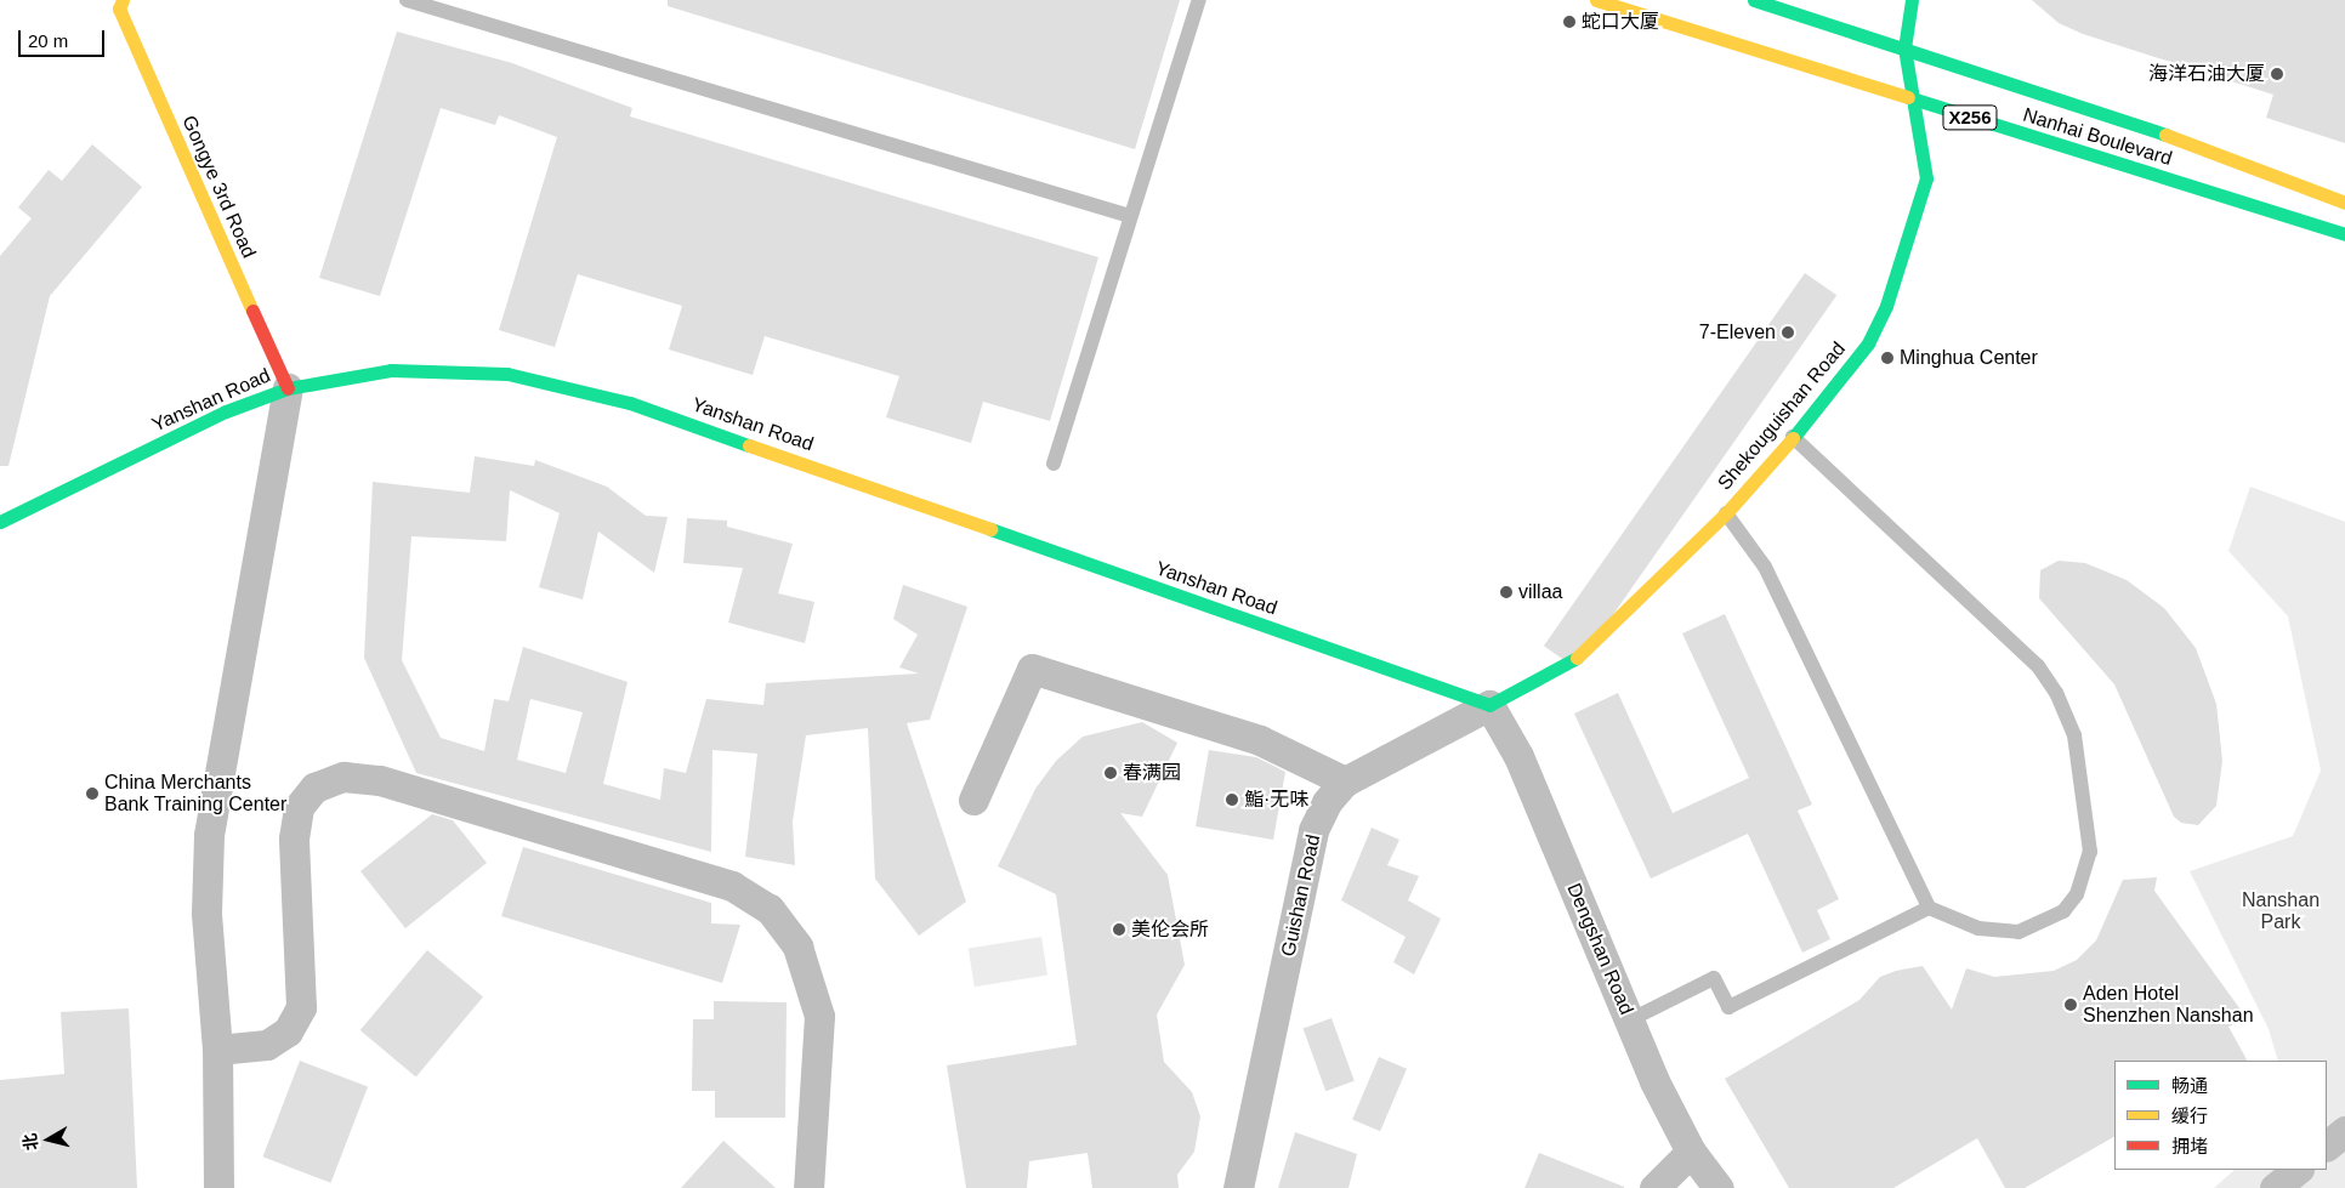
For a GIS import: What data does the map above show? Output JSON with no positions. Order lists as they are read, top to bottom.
{
  "streets": {
    "street": [
      "X256",
      "Nanhai Boulevard",
      "Gongye 3rd Road",
      "Yanshan Road",
      "Shekouguishan Road",
      "Guishan Road",
      "Dengshan Road"
    ]
  },
  "crossings": [
    ["Nanhai Boulevard", "Shekouguishan Road"],
    ["Gongye 3rd Road", "Yanshan Road"],
    ["Yanshan Road", "Shekouguishan Road"],
    ["Yanshan Road", "Guishan Road"],
    ["Yanshan Road", "Dengshan Road"],
    ["Shekouguishan Road", "Guishan Road"],
    ["Shekouguishan Road", "Dengshan Road"],
    ["Guishan Road", "Dengshan Road"]
  ],
  "parks": ["Nanshan Park"],
  "places": [
    "蛇口大厦",
    "海洋石油大厦",
    "7-Eleven",
    "Minghua Center",
    "villaa",
    "春满园",
    "China Merchants Bank Training Center",
    "鮨·无味",
    "美伦会所",
    "Aden Hotel Shenzhen Nanshan"
  ],
  "legend": ["畅通", "缓行", "拥堵"],
  "scale_bar": "20 m",
  "north": "left"
}
